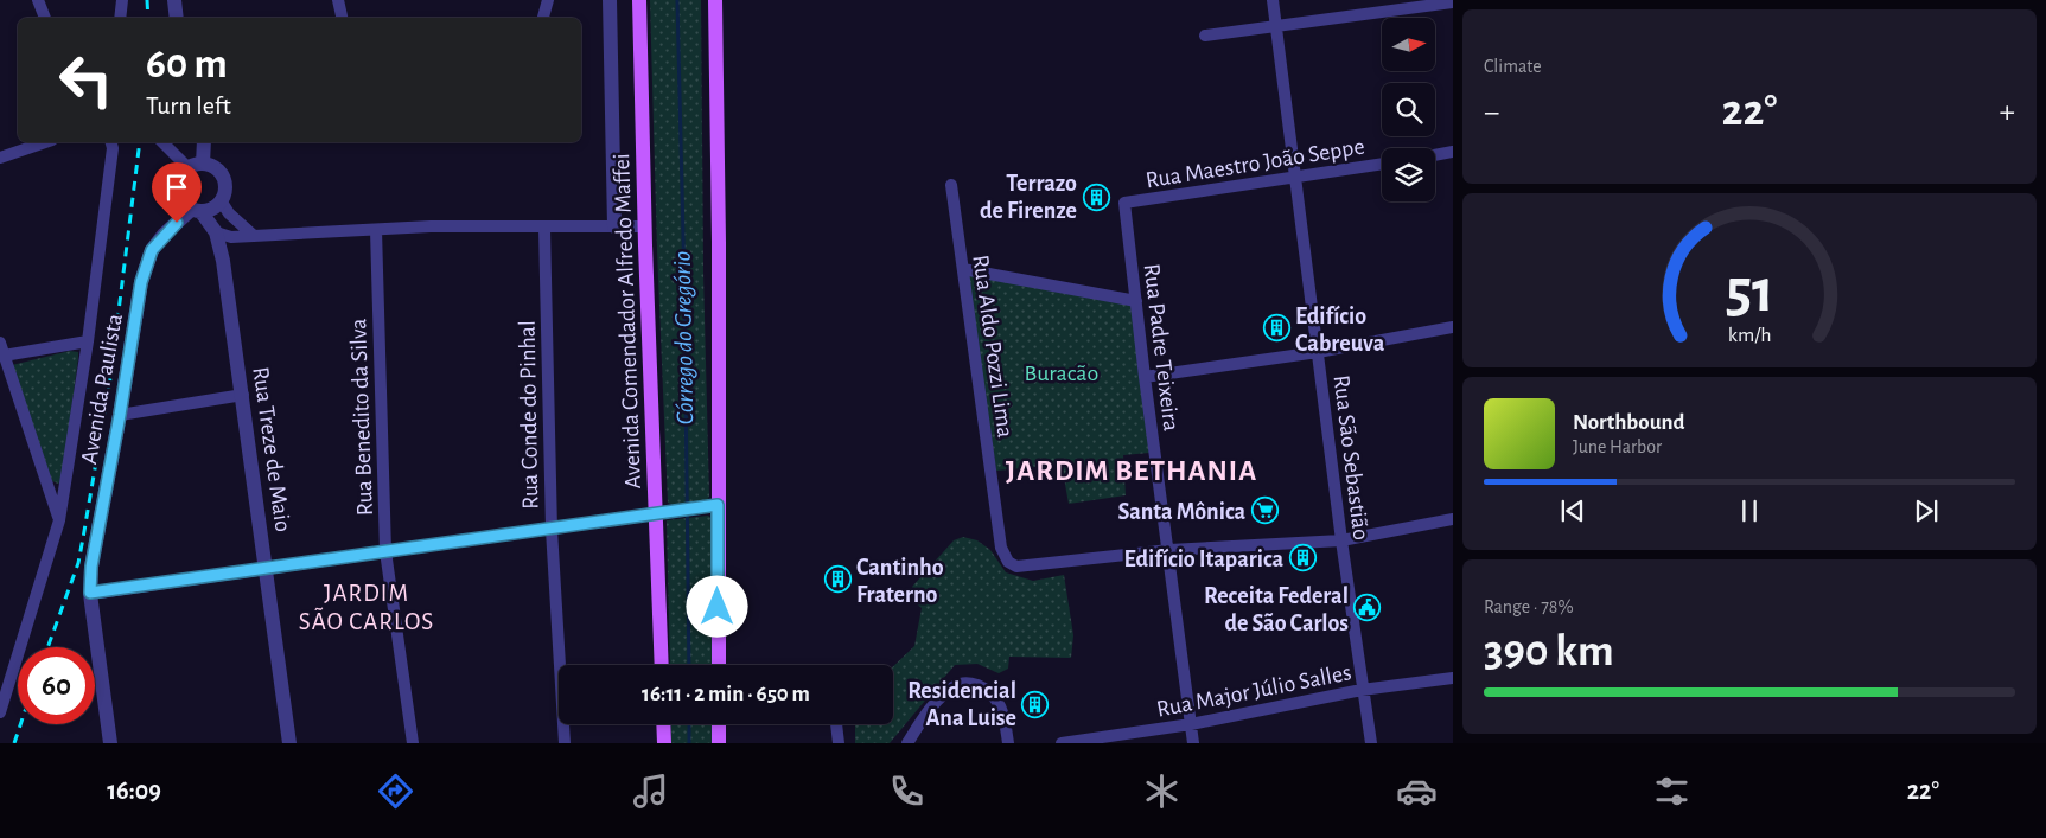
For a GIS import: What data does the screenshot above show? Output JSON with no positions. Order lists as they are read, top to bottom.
{
  "streets": {
    "main road": ["Avenida Comendador Alfredo Maffei"],
    "street": [
      "Rua Maestro João Seppe",
      "Rua Aldo Pozzi Lima",
      "Rua Padre Teixeira",
      "Avenida Paulista",
      "Rua Conde do Pinhal",
      "Rua Benedito da Silva",
      "Rua Treze de Maio",
      "Rua São Sebastião",
      "Rua Major Júlio Salles"
    ]
  },
  "crossings": [
    ["Rua Maestro João Seppe", "Rua Padre Teixeira"],
    ["Rua Maestro João Seppe", "Rua São Sebastião"],
    ["Rua Aldo Pozzi Lima", "Rua Padre Teixeira"],
    ["Rua Aldo Pozzi Lima", "Rua São Sebastião"],
    ["Rua Padre Teixeira", "Rua Major Júlio Salles"],
    ["Avenida Paulista", "Rua Treze de Maio"],
    ["Rua São Sebastião", "Rua Major Júlio Salles"]
  ],
  "districts": ["JARDIM BETHANIA", "JARDIM SÃO CARLOS"],
  "water": ["Córrego do Gregório"],
  "parks": ["Buracão"],
  "places": {
    "building": [
      "Terrazo de Firenze",
      "Edifício Cabreuva",
      "Edifício Itaparica",
      "Cantinho Fraterno",
      "Residencial Ana Luise"
    ],
    "supermarket": ["Santa Mônica"],
    "public building": ["Receita Federal de São Carlos"]
  },
  "north": "right",
  "page": {
    "tile": [
      "Climate",
      ["Range · 78%", "390 km"]
    ],
    "turn": ["60 m", "Turn left"],
    "heat": ["−", "22°", "+"],
    "song": ["Northbound", "June Harbor"],
    "limit": "60",
    "trip": "16:11 · 2 min · 650 m",
    "tabs": ["16:09", "22°"],
    "gauge": ["51", "km/h"]
  }
}
